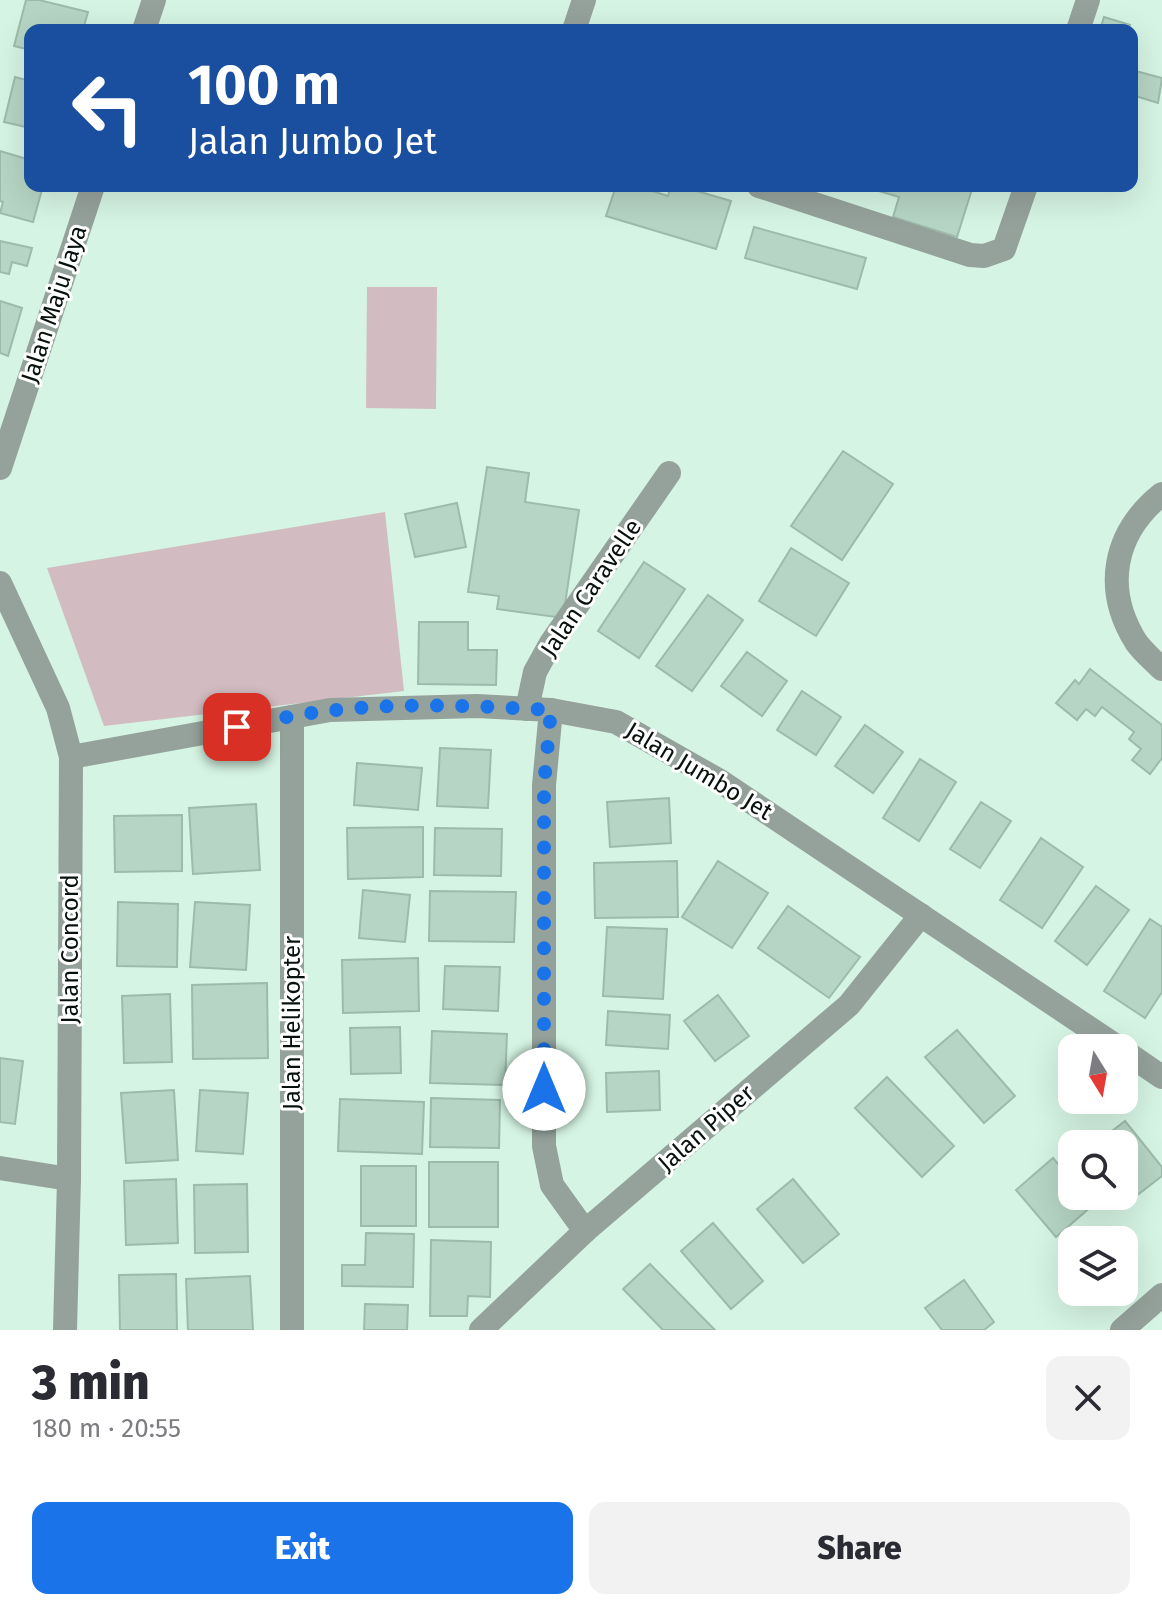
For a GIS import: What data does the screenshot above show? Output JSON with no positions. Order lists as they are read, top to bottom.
{
  "streets": {
    "street": [
      "Jalan Maju Jaya",
      "Jalan Caravelle",
      "Jalan Jumbo Jet",
      "Jalan Concord",
      "Jalan Helikopter",
      "Jalan Piper"
    ]
  },
  "crossings": [
    ["Jalan Caravelle", "Jalan Jumbo Jet"],
    ["Jalan Caravelle", "Jalan Piper"],
    ["Jalan Jumbo Jet", "Jalan Concord"],
    ["Jalan Jumbo Jet", "Jalan Helikopter"],
    ["Jalan Jumbo Jet", "Jalan Piper"]
  ],
  "north": "bottom",
  "page": {
    "turn": ["100 m", "Jalan Jumbo Jet"],
    "heading": ["3 min", "180 m · 20:55"],
    "buttons": ["Exit", "Share"]
  }
}
